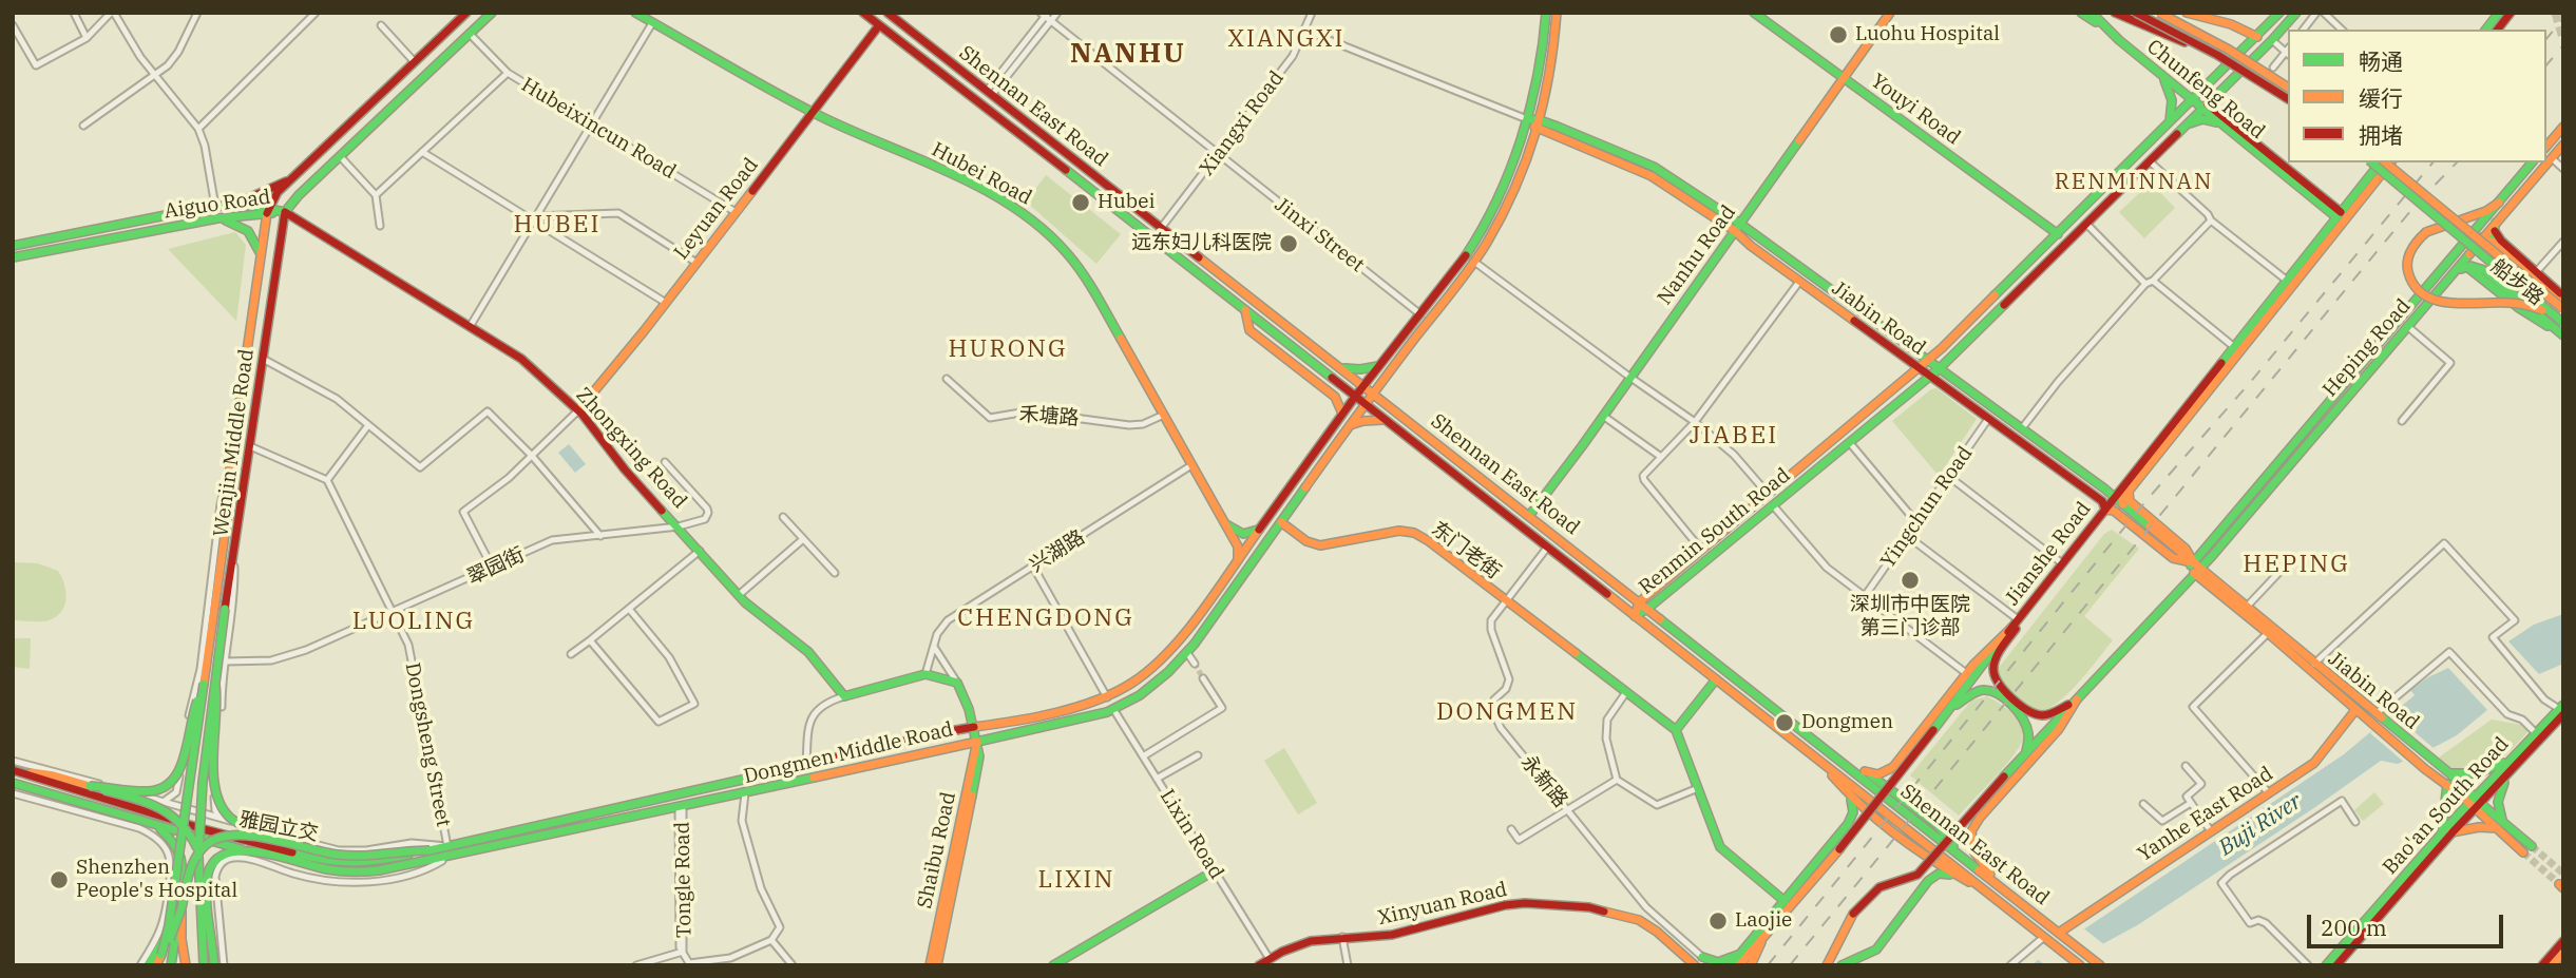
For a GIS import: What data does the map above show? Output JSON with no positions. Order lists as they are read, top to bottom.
{
  "streets": {
    "main road": [
      "Chunfeng Road",
      "Shennan East Road",
      "Youyi Road",
      "Hubei Road",
      "Aiguo Road",
      "Leyuan Road",
      "Nanhu Road",
      "船步路",
      "Jiabin Road",
      "Heping Road",
      "Wenjin Middle Road",
      "Zhongxing Road",
      "Renmin South Road",
      "东门老街",
      "Jianshe Road",
      "Dongmen Middle Road",
      "Bao'an South Road",
      "Yanhe East Road",
      "雅园立交",
      "Shaibu Road",
      "Xinyuan Road"
    ],
    "street": [
      "Xiangxi Road",
      "Hubeixincun Road",
      "Jinxi Street",
      "禾塘路",
      "Yingchun Road",
      "兴湖路",
      "翠园街",
      "Dongsheng Street",
      "永新路",
      "Lixin Road",
      "Tongle Road"
    ]
  },
  "crossings": [
    ["Chunfeng Road", "Renmin South Road"],
    ["Chunfeng Road", "Jianshe Road"],
    ["Shennan East Road", "Xiangxi Road"],
    ["Shennan East Road", "Leyuan Road"],
    ["Shennan East Road", "Nanhu Road"],
    ["Shennan East Road", "Renmin South Road"],
    ["Shennan East Road", "Dongmen Middle Road"],
    ["Shennan East Road", "永新路"],
    ["Shennan East Road", "Yanhe East Road"],
    ["Youyi Road", "Nanhu Road"],
    ["Youyi Road", "Renmin South Road"],
    ["Xiangxi Road", "Jinxi Street"],
    ["Xiangxi Road", "Jiabin Road"],
    ["Hubeixincun Road", "Leyuan Road"],
    ["Hubeixincun Road", "Wenjin Middle Road"],
    ["Hubei Road", "Leyuan Road"],
    ["Hubei Road", "禾塘路"],
    ["Hubei Road", "兴湖路"],
    ["Hubei Road", "Dongmen Middle Road"],
    ["Aiguo Road", "Wenjin Middle Road"],
    ["Aiguo Road", "Zhongxing Road"],
    ["Leyuan Road", "Zhongxing Road"],
    ["Jinxi Street", "Dongmen Middle Road"],
    ["Nanhu Road", "Jiabin Road"],
    ["船步路", "Heping Road"],
    ["Jiabin Road", "Heping Road"],
    ["Jiabin Road", "Yingchun Road"],
    ["Jiabin Road", "Renmin South Road"],
    ["Jiabin Road", "Jianshe Road"],
    ["Jiabin Road", "Dongmen Middle Road"],
    ["Jiabin Road", "Bao'an South Road"],
    ["Jiabin Road", "Yanhe East Road"],
    ["Wenjin Middle Road", "Zhongxing Road"],
    ["Zhongxing Road", "翠园街"],
    ["东门老街", "Dongmen Middle Road"],
    ["东门老街", "永新路"],
    ["翠园街", "Dongsheng Street"],
    ["Dongsheng Street", "Dongmen Middle Road"],
    ["Dongmen Middle Road", "雅园立交"],
    ["Dongmen Middle Road", "Lixin Road"],
    ["Dongmen Middle Road", "Shaibu Road"],
    ["Dongmen Middle Road", "Tongle Road"],
    ["Lixin Road", "Xinyuan Road"]
  ],
  "districts": [
    "XIANGXI",
    "NANHU",
    "RENMINNAN",
    "HUBEI",
    "HURONG",
    "JIABEI",
    "HEPING",
    "CHENGDONG",
    "LUOLING",
    "DONGMEN",
    "LIXIN"
  ],
  "water": ["Buji River"],
  "places": [
    "Luohu Hospital",
    "Hubei",
    "远东妇儿科医院",
    "深圳市中医院 第三门诊部",
    "Dongmen",
    "Shenzhen People's Hospital",
    "Laojie"
  ],
  "legend": ["畅通", "缓行", "拥堵"],
  "scale_bar": "200 m"
}
